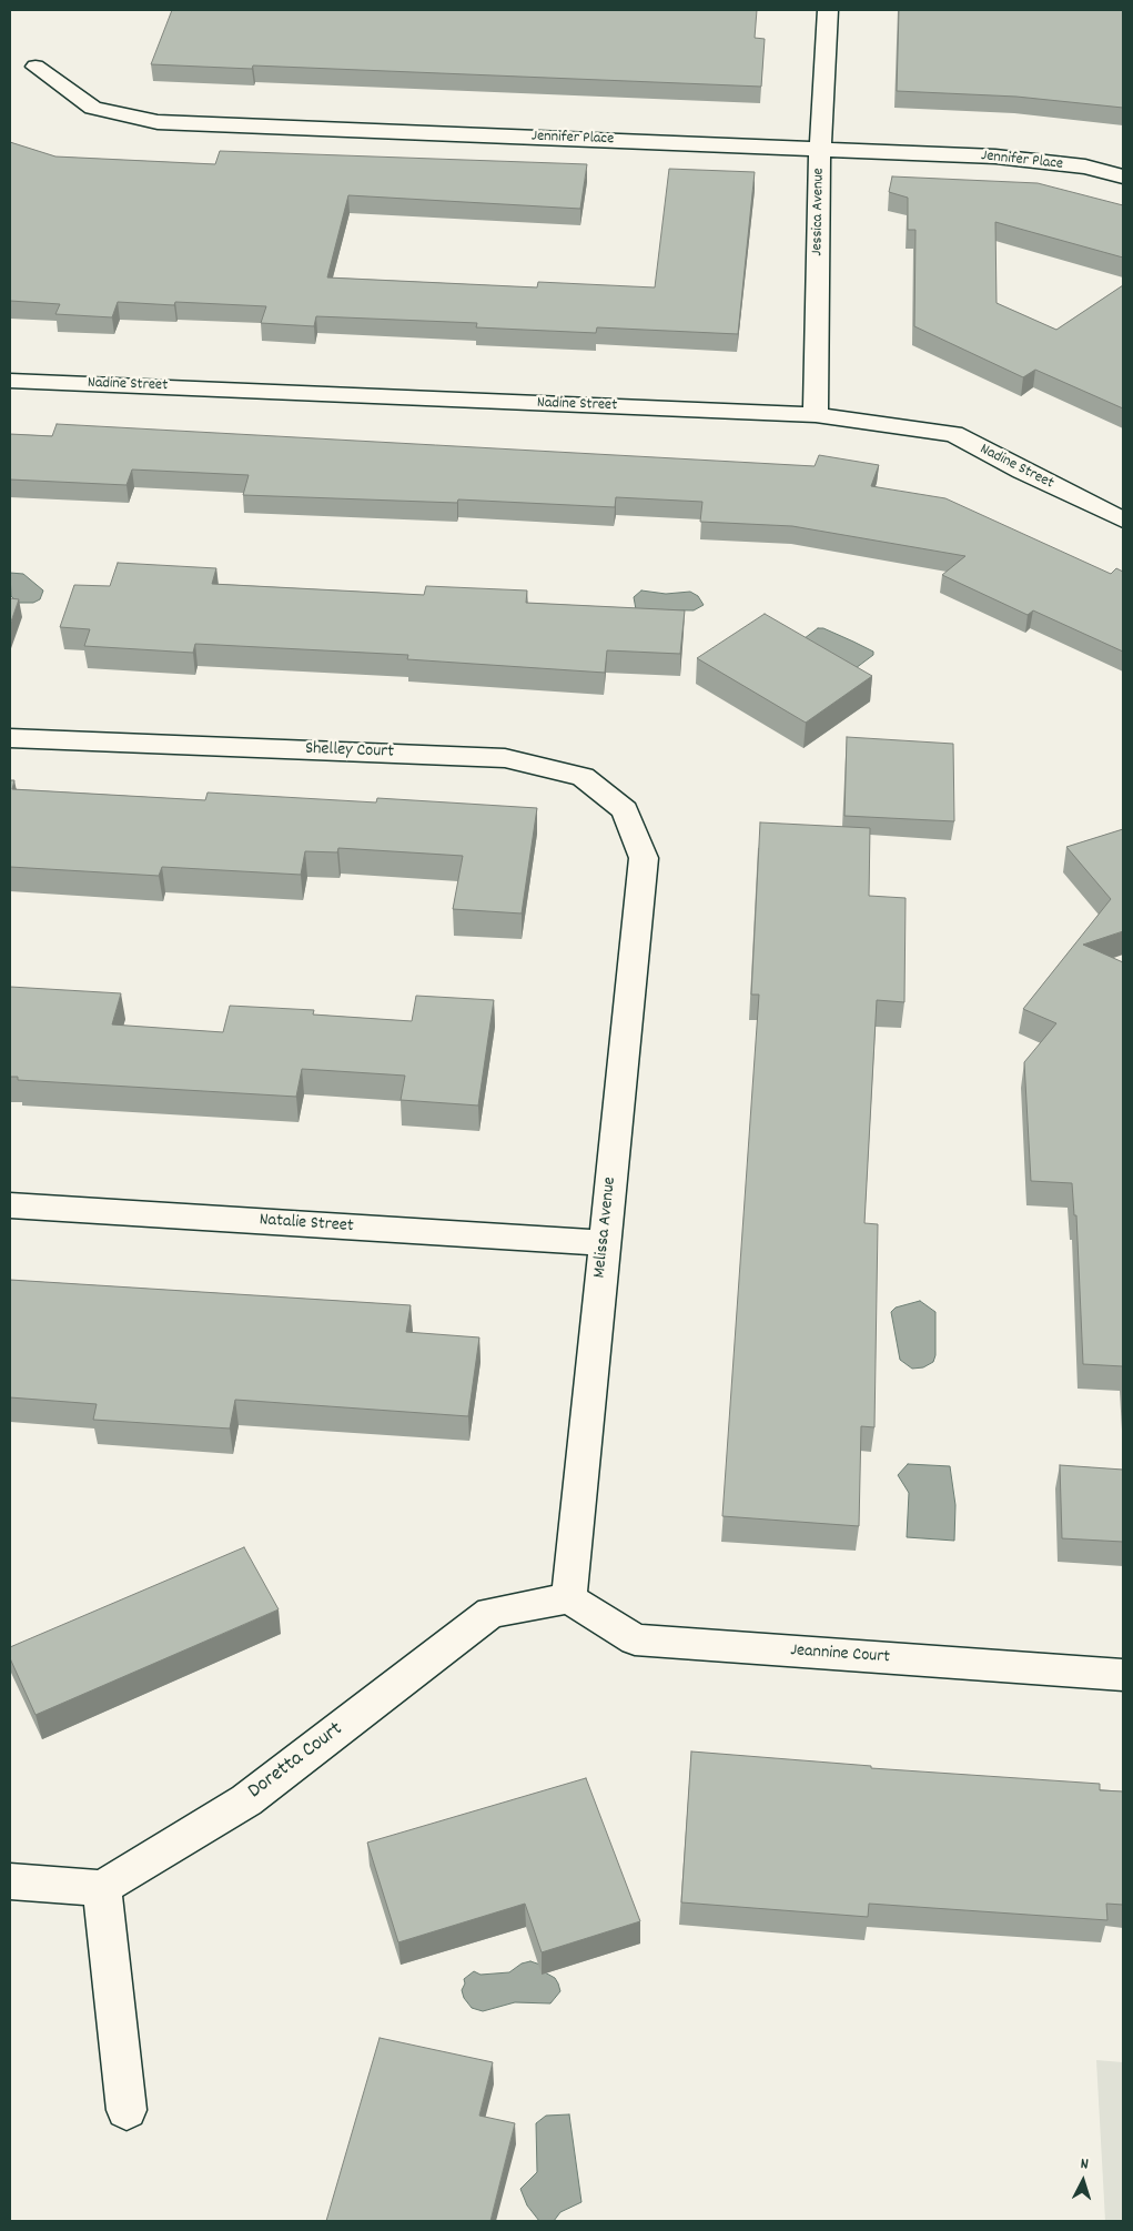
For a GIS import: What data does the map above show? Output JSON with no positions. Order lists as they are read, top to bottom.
{
  "streets": {
    "street": [
      "Jennifer Place",
      "Jessica Avenue",
      "Nadine Street",
      "Shelley Court",
      "Natalie Street",
      "Melissa Avenue",
      "Jeannine Court",
      "Doretta Court"
    ]
  },
  "crossings": [
    ["Jennifer Place", "Jessica Avenue"],
    ["Jessica Avenue", "Nadine Street"],
    ["Shelley Court", "Melissa Avenue"],
    ["Natalie Street", "Melissa Avenue"],
    ["Melissa Avenue", "Jeannine Court"],
    ["Melissa Avenue", "Doretta Court"],
    ["Jeannine Court", "Doretta Court"]
  ],
  "north": "top"
}
